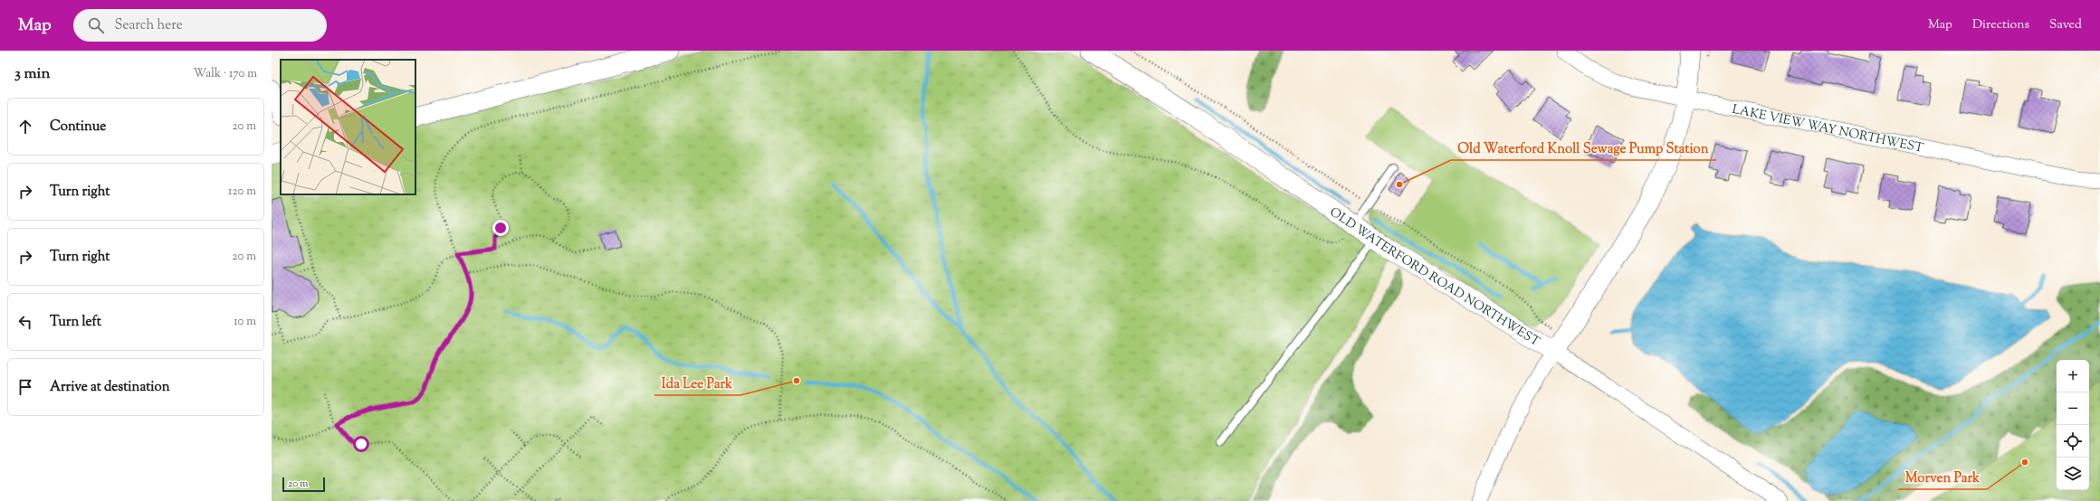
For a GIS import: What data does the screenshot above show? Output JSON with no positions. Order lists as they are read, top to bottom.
{
  "streets": {
    "street": ["LAKE VIEW WAY NORTHWEST", "OLD WATERFORD ROAD NORTHWEST"]
  },
  "places": ["Old Waterford Knoll Sewage Pump Station", "Ida Lee Park", "Morven Park"],
  "scale_bar": "20 m",
  "page": {
    "header": "Map",
    "search": "Search here",
    "nav": ["Map", "Directions", "Saved"],
    "heading": ["3 min", "Walk · 170 m"],
    "list": [
      ["Continue", "20 m"],
      ["Turn right", "120 m"],
      ["Turn right", "20 m"],
      ["Turn left", "10 m"],
      "Arrive at destination"
    ],
    "map_buttons": ["+", "−"],
    "scale": "20 m"
  }
}
